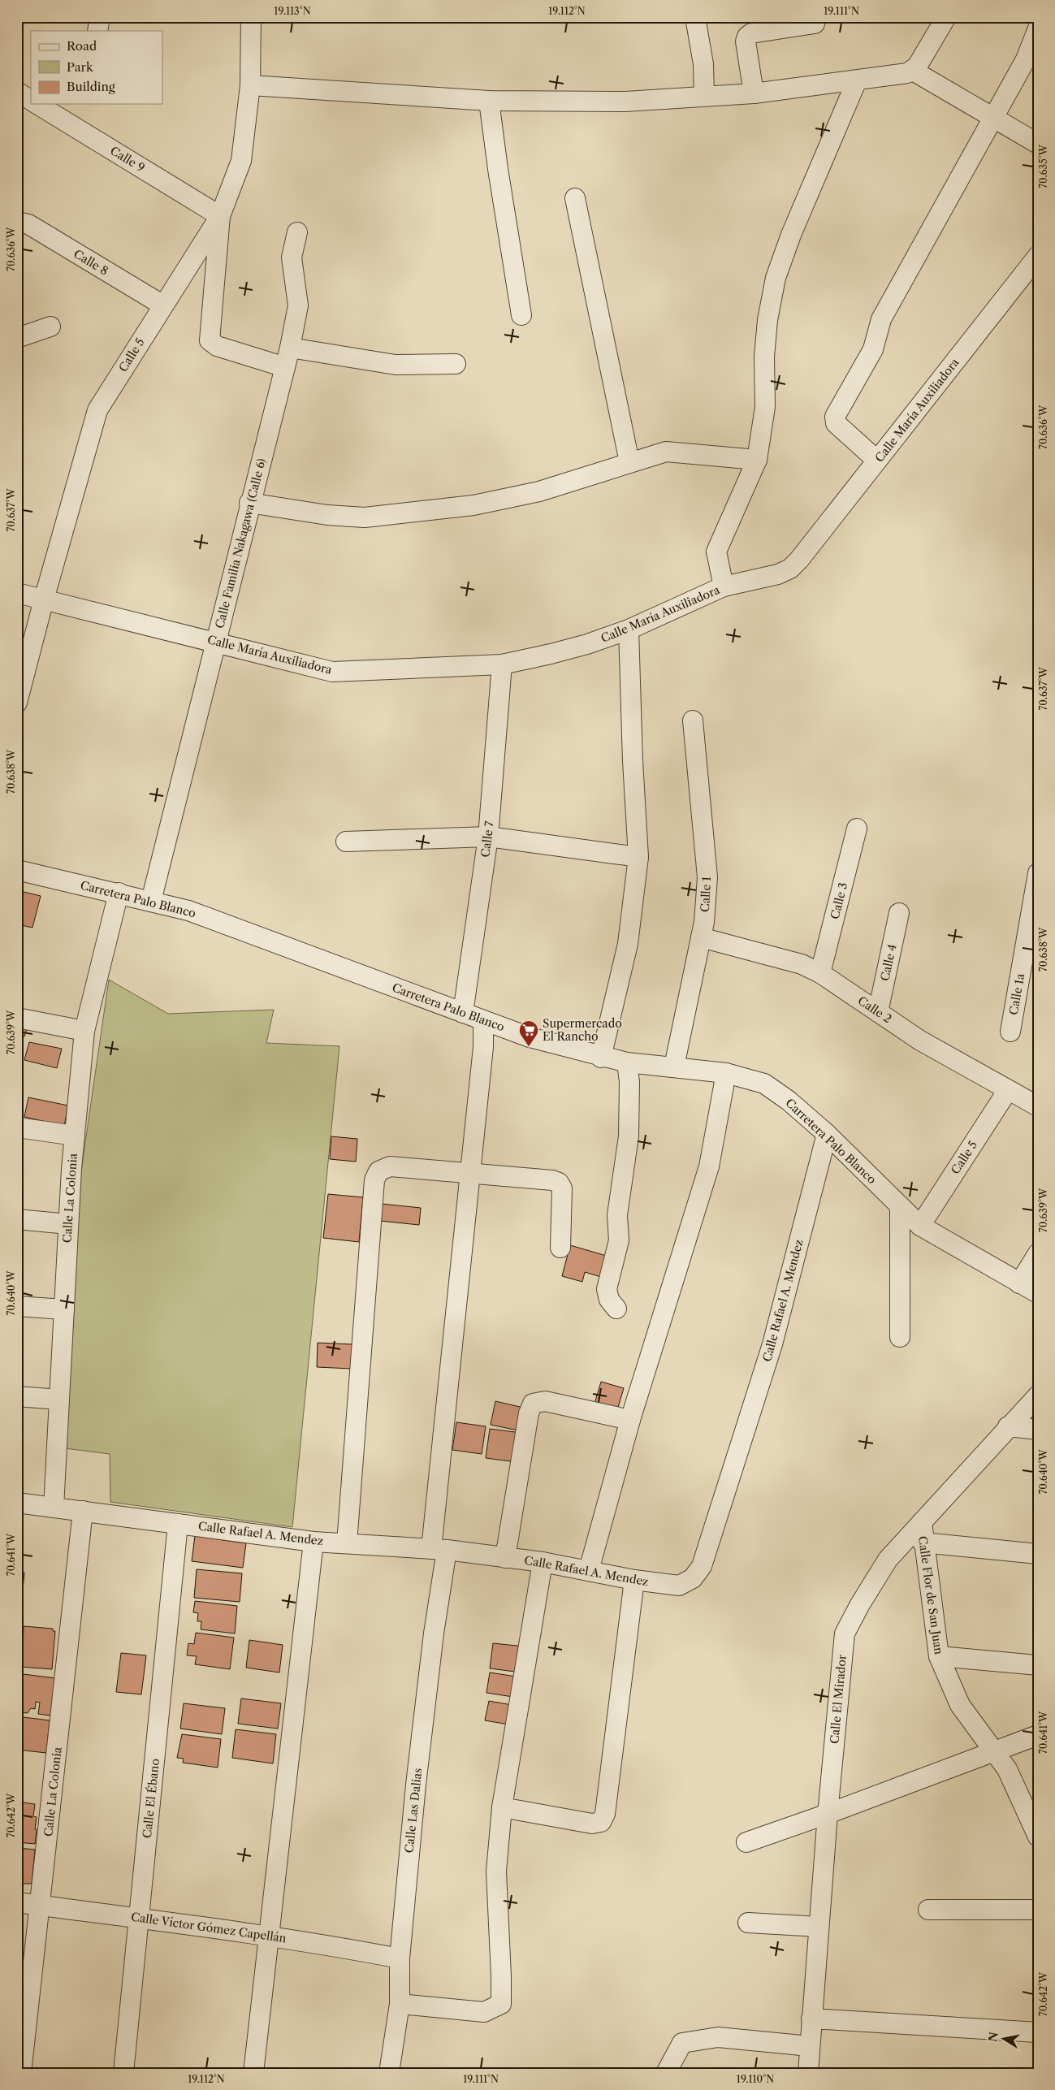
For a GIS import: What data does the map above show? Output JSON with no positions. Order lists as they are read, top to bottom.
{
  "streets": {
    "street": [
      "Calle 9",
      "Calle 8",
      "Calle 5",
      "Calle María Auxiliadora",
      "Calle Familia Nakagawa (Calle 6)",
      "Calle 7",
      "Calle 1",
      "Carretera Palo Blanco",
      "Calle 3",
      "Calle 4",
      "Calle 1a",
      "Calle 2",
      "Calle La Colonia",
      "Calle Rafael A. Mendez",
      "Calle Flor de San Juan",
      "Calle El Mirador",
      "Calle El Ébano",
      "Calle Las Dalias",
      "Calle Víctor Gómez Capellán"
    ]
  },
  "crossings": [
    ["Calle 9", "Calle 5"],
    ["Calle 8", "Calle 5"],
    ["Calle 5", "Calle María Auxiliadora"],
    ["Calle 5", "Carretera Palo Blanco"],
    ["Calle 5", "Calle 2"],
    ["Calle María Auxiliadora", "Calle Familia Nakagawa (Calle 6)"],
    ["Calle María Auxiliadora", "Calle 7"],
    ["Calle Familia Nakagawa (Calle 6)", "Carretera Palo Blanco"],
    ["Calle 7", "Carretera Palo Blanco"],
    ["Calle 1", "Carretera Palo Blanco"],
    ["Calle 1", "Calle 2"],
    ["Carretera Palo Blanco", "Calle La Colonia"],
    ["Carretera Palo Blanco", "Calle Rafael A. Mendez"],
    ["Carretera Palo Blanco", "Calle Las Dalias"],
    ["Calle 3", "Calle 2"],
    ["Calle 4", "Calle 2"],
    ["Calle La Colonia", "Calle Rafael A. Mendez"],
    ["Calle La Colonia", "Calle Víctor Gómez Capellán"],
    ["Calle Rafael A. Mendez", "Calle El Ébano"],
    ["Calle Rafael A. Mendez", "Calle Las Dalias"],
    ["Calle Flor de San Juan", "Calle El Mirador"],
    ["Calle El Ébano", "Calle Víctor Gómez Capellán"],
    ["Calle Las Dalias", "Calle Víctor Gómez Capellán"]
  ],
  "places": {
    "supermarket": ["Supermercado El Rancho"]
  },
  "legend": ["Road", "Park", "Building"],
  "north": "left",
  "coordinates": [
    "19.113°N",
    "19.112°N",
    "19.111°N",
    "70.635°W",
    "70.636°W",
    "70.637°W",
    "70.638°W",
    "70.639°W",
    "70.640°W",
    "70.641°W",
    "70.642°W",
    "19.110°N"
  ]
}
